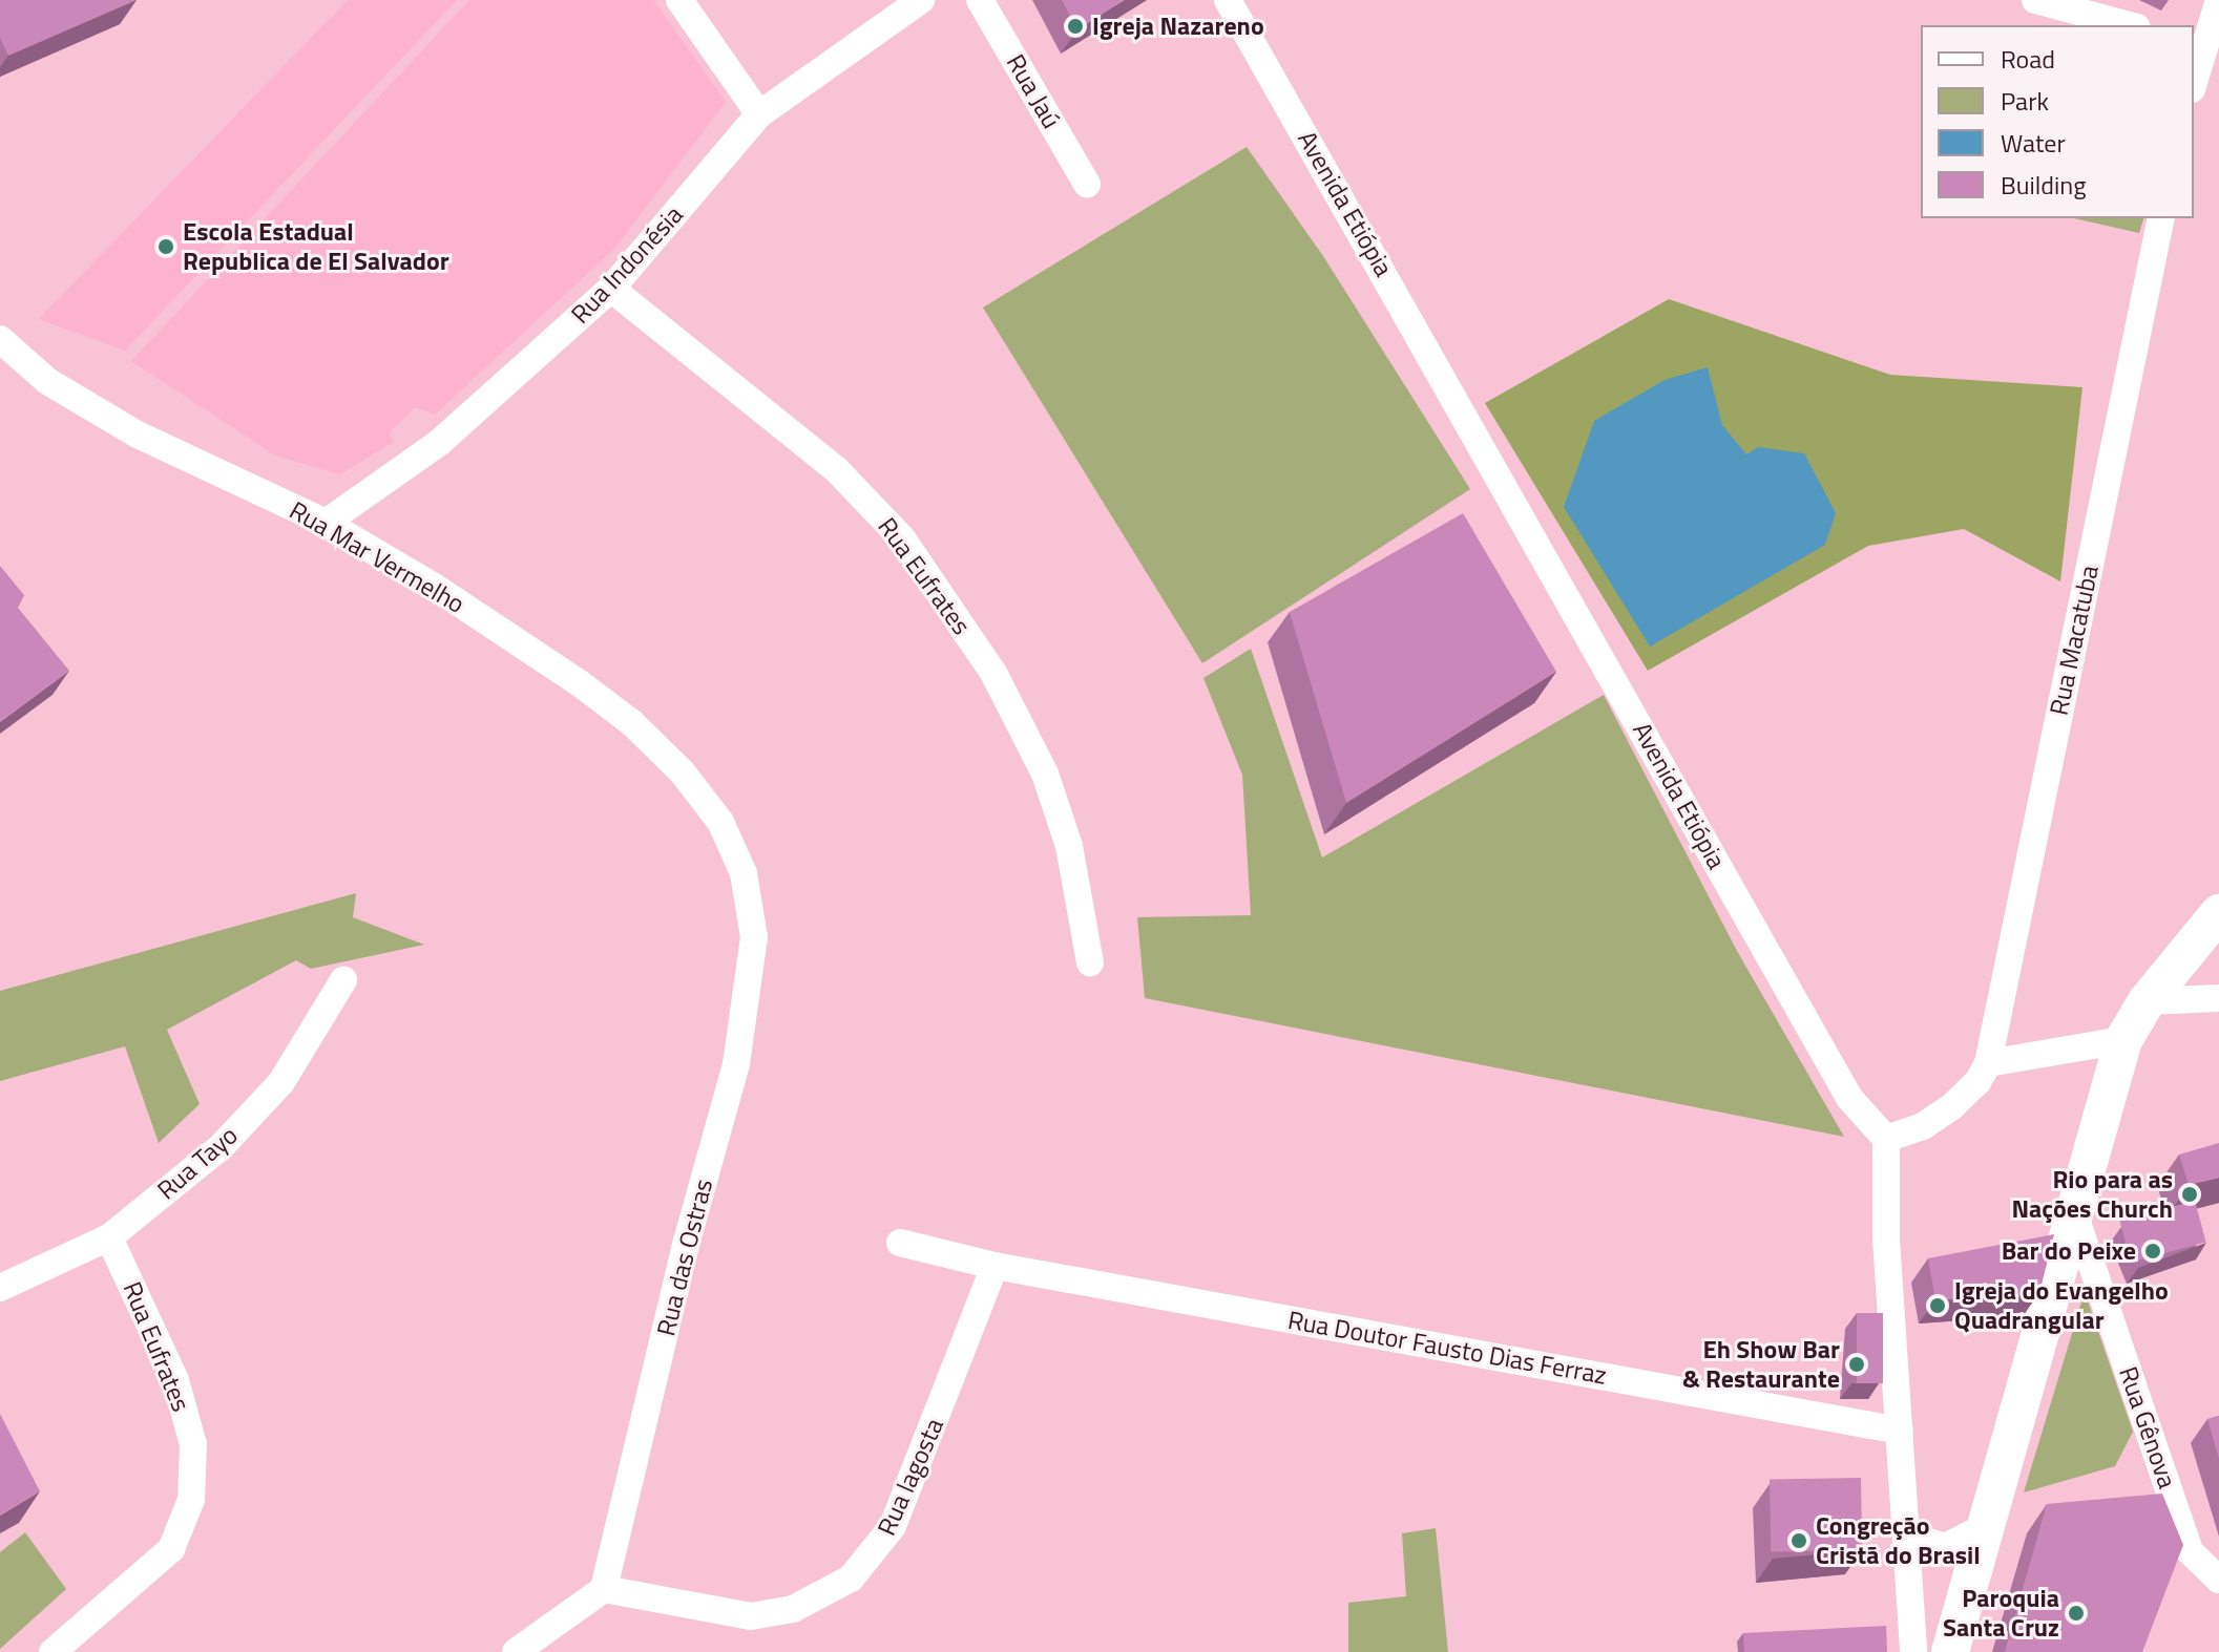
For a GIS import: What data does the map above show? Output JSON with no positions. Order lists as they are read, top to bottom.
{
  "streets": {
    "street": [
      "Rua Jaú",
      "Avenida Etiópia",
      "Rua Indonésia",
      "Rua Mar Vermelho",
      "Rua Eufrates",
      "Rua Macatuba",
      "Rua Tayo",
      "Rua das Ostras",
      "Rua Doutor Fausto Dias Ferraz",
      "Rua Gênova",
      "Rua lagosta"
    ]
  },
  "crossings": [
    ["Rua Indonésia", "Rua Mar Vermelho"],
    ["Rua Indonésia", "Rua Eufrates"],
    ["Rua Mar Vermelho", "Rua das Ostras"],
    ["Rua Eufrates", "Rua Tayo"],
    ["Rua das Ostras", "Rua lagosta"],
    ["Rua Doutor Fausto Dias Ferraz", "Rua lagosta"]
  ],
  "places": [
    "Igreja Nazareno",
    "Escola Estadual Republica de El Salvador",
    "Rio para as Nações Church",
    "Bar do Peixe",
    "Igreja do Evangelho Quadrangular",
    "Eh Show Bar & Restaurante",
    "Congreção Cristã do Brasil",
    "Paroquia Santa Cruz"
  ],
  "legend": [
    "Road",
    "Park",
    "Water",
    "Building"
  ]
}
